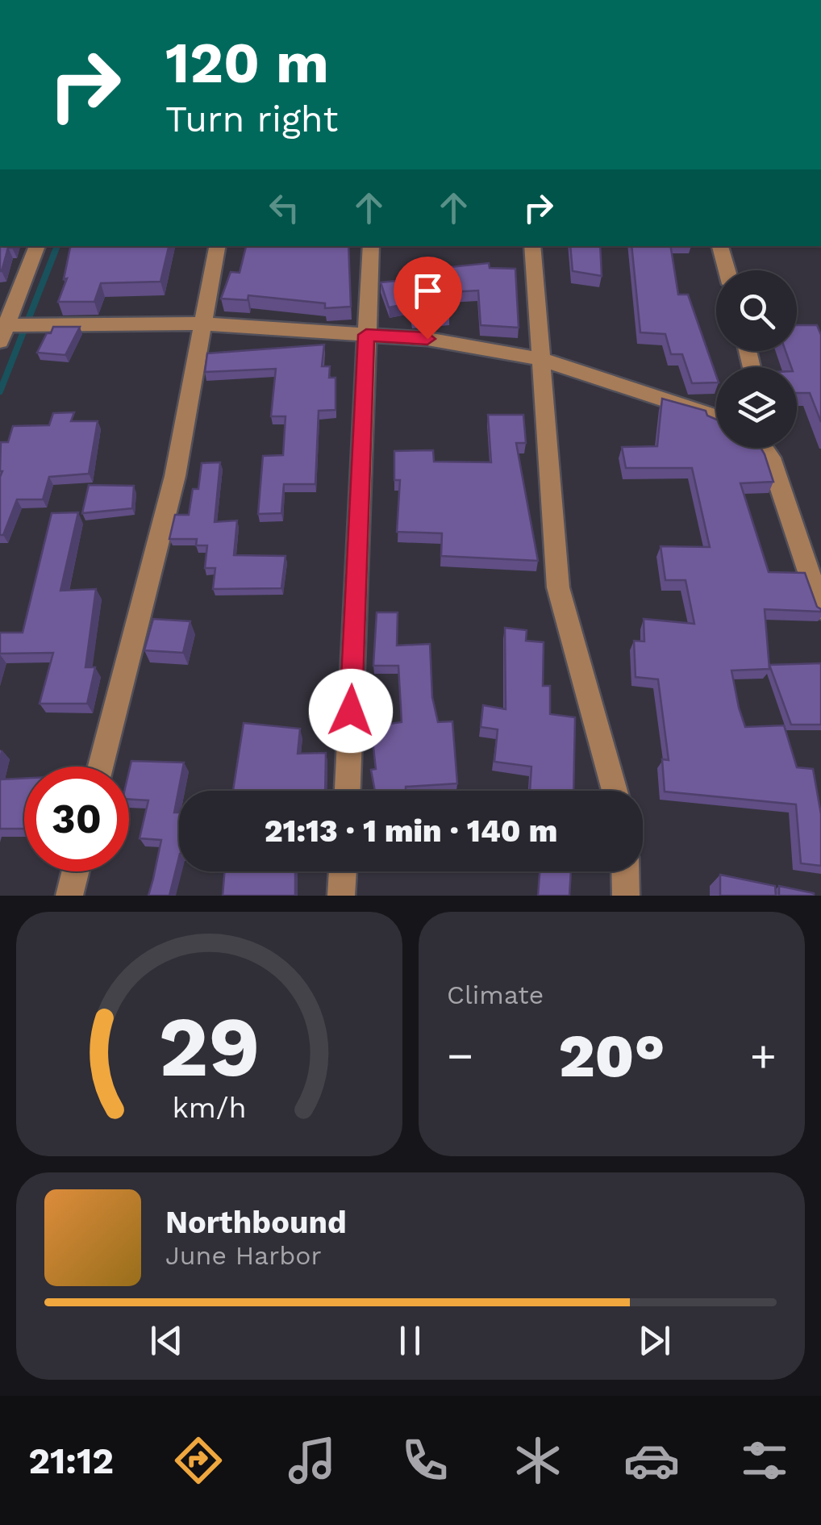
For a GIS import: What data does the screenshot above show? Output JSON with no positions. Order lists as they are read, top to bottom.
{
  "page": {
    "turn": ["120 m", "Turn right"],
    "limit": "30",
    "trip": "21:13 · 1 min · 140 m",
    "tile": "Climate",
    "heat": ["−", "20°", "+"],
    "song": ["Northbound", "June Harbor"],
    "tabs": "21:12",
    "gauge": ["29", "km/h"]
  }
}
